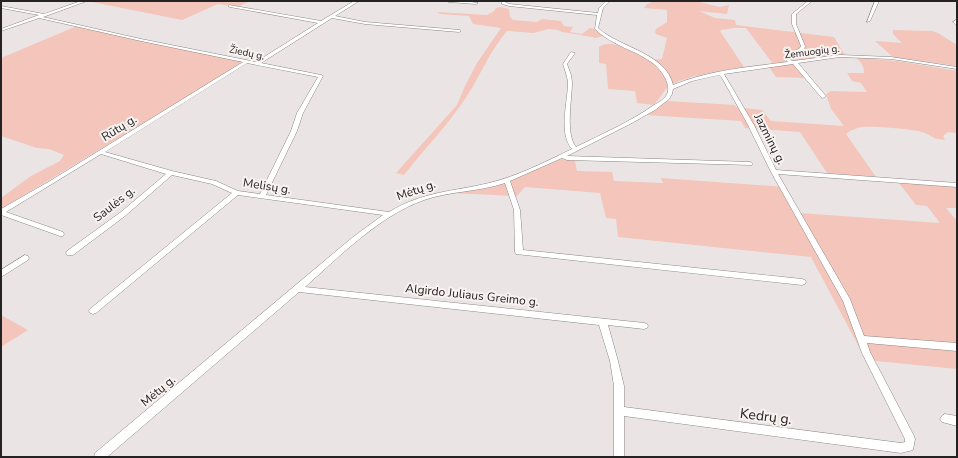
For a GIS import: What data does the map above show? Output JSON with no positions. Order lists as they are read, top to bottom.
{
  "streets": {
    "street": [
      "Žemuogių g.",
      "Žiedų g.",
      "Rūtų g.",
      "Jazminų g.",
      "Melisų g.",
      "Mėtų g.",
      "Saulės g.",
      "Algirdo Juliaus Greimo g.",
      "Kedrų g."
    ]
  },
  "crossings": [
    ["Žemuogių g.", "Jazminų g."],
    ["Žemuogių g.", "Mėtų g."],
    ["Žiedų g.", "Rūtų g."],
    ["Žiedų g.", "Melisų g."],
    ["Rūtų g.", "Melisų g."],
    ["Jazminų g.", "Kedrų g."],
    ["Melisų g.", "Mėtų g."],
    ["Melisų g.", "Saulės g."],
    ["Mėtų g.", "Algirdo Juliaus Greimo g."]
  ]
}
